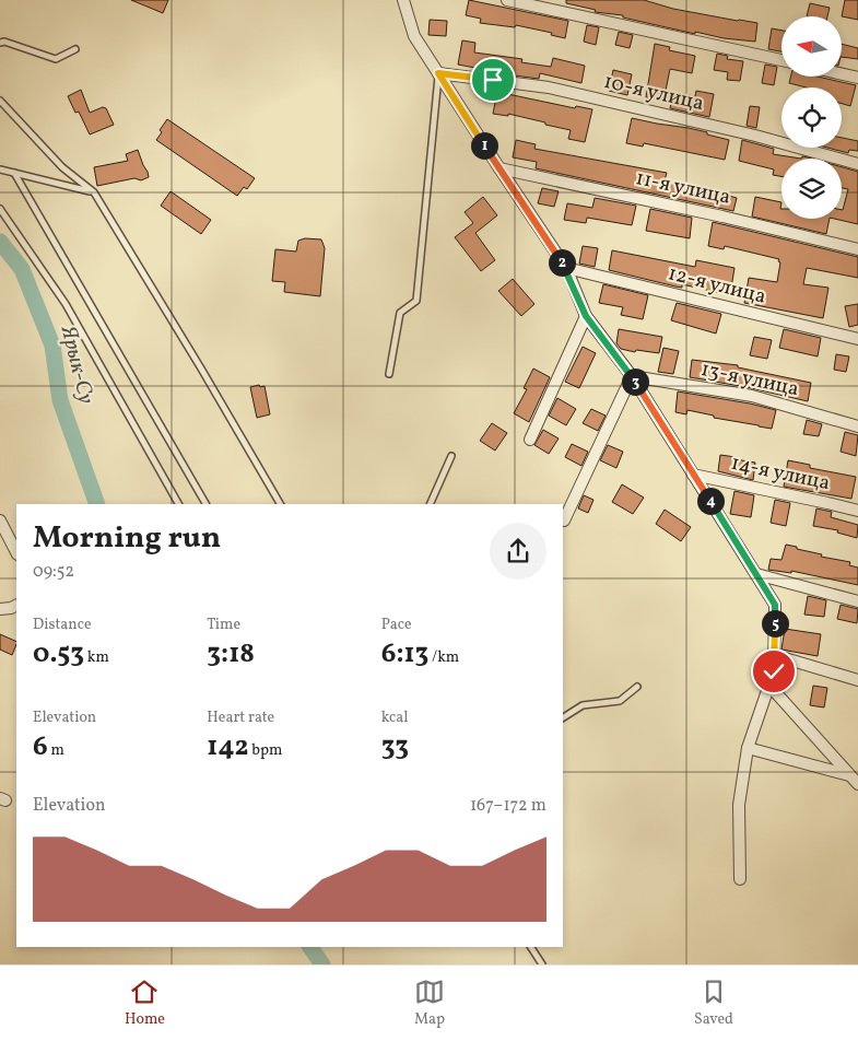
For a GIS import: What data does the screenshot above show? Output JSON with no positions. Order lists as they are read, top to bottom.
{
  "streets": {
    "street": [
      "10-я улица",
      "11-я улица",
      "12-я улица",
      "13-я улица",
      "14-я улица"
    ]
  },
  "water": ["Ярык-Су"],
  "north": "left",
  "page": {
    "pins": [
      "1",
      "2",
      "3",
      "4",
      "5"
    ],
    "heading": ["Morning run", "09:52"],
    "stats": [
      ["Distance", "0.53 km"],
      ["Time", "3:18"],
      ["Pace", "6:13 /km"],
      ["Elevation", "6 m"],
      ["Heart rate", "142 bpm"],
      ["kcal", "33"]
    ],
    "chart": ["Elevation", "167–172 m"],
    "tabs": ["Home", "Map", "Saved"]
  }
}
